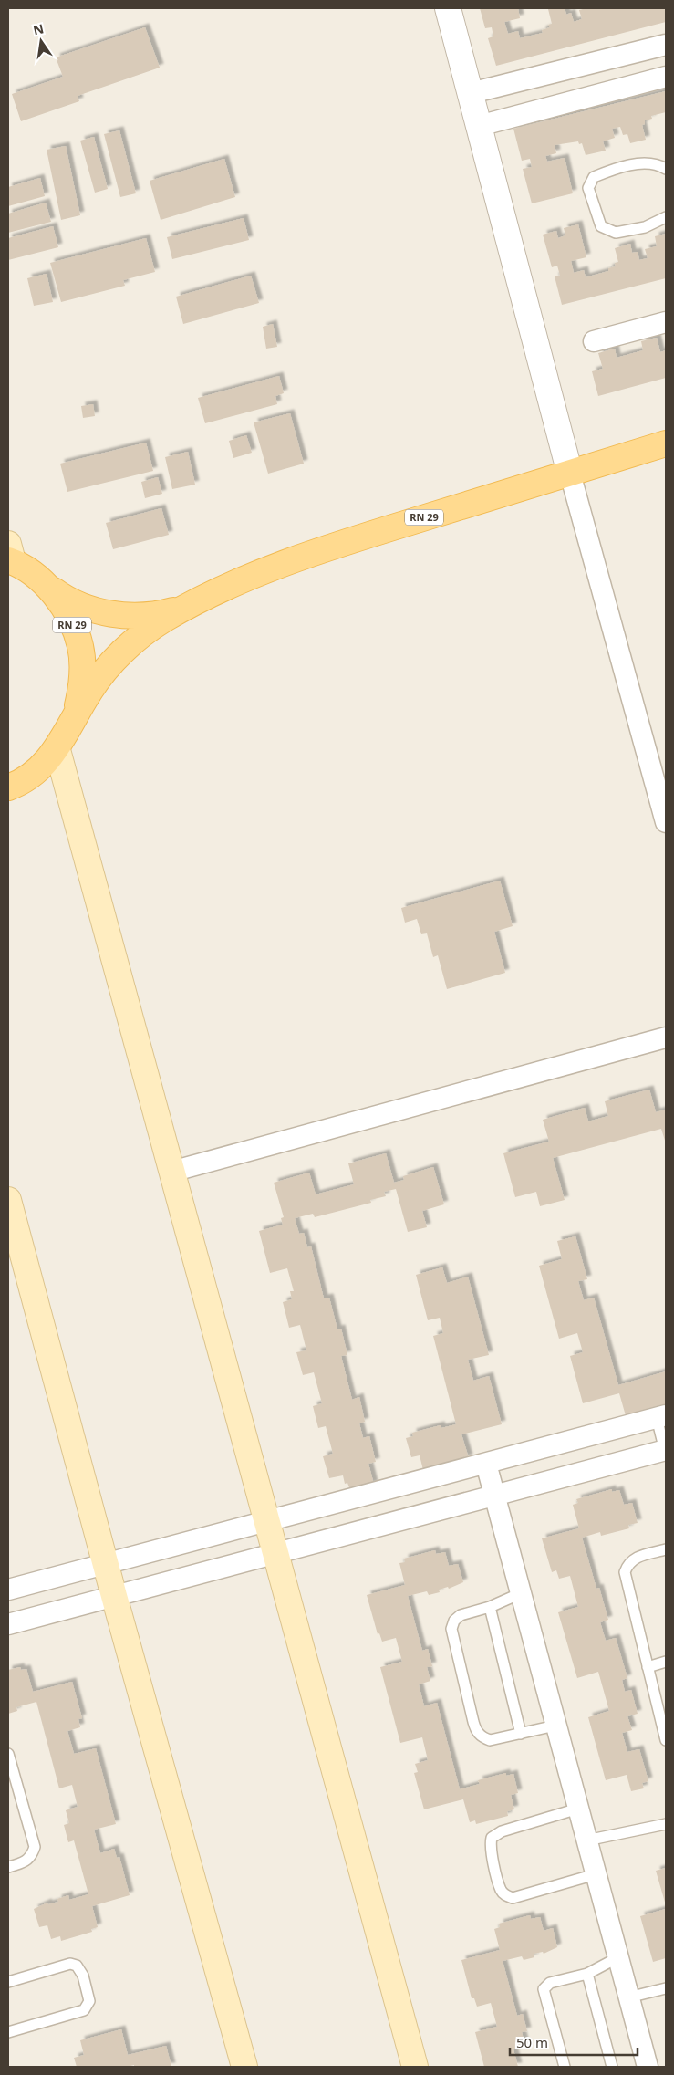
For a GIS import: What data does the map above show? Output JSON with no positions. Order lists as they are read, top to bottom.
{
  "streets": {
    "main road": ["RN 29"]
  },
  "scale_bar": "50 m",
  "north": "top"
}
